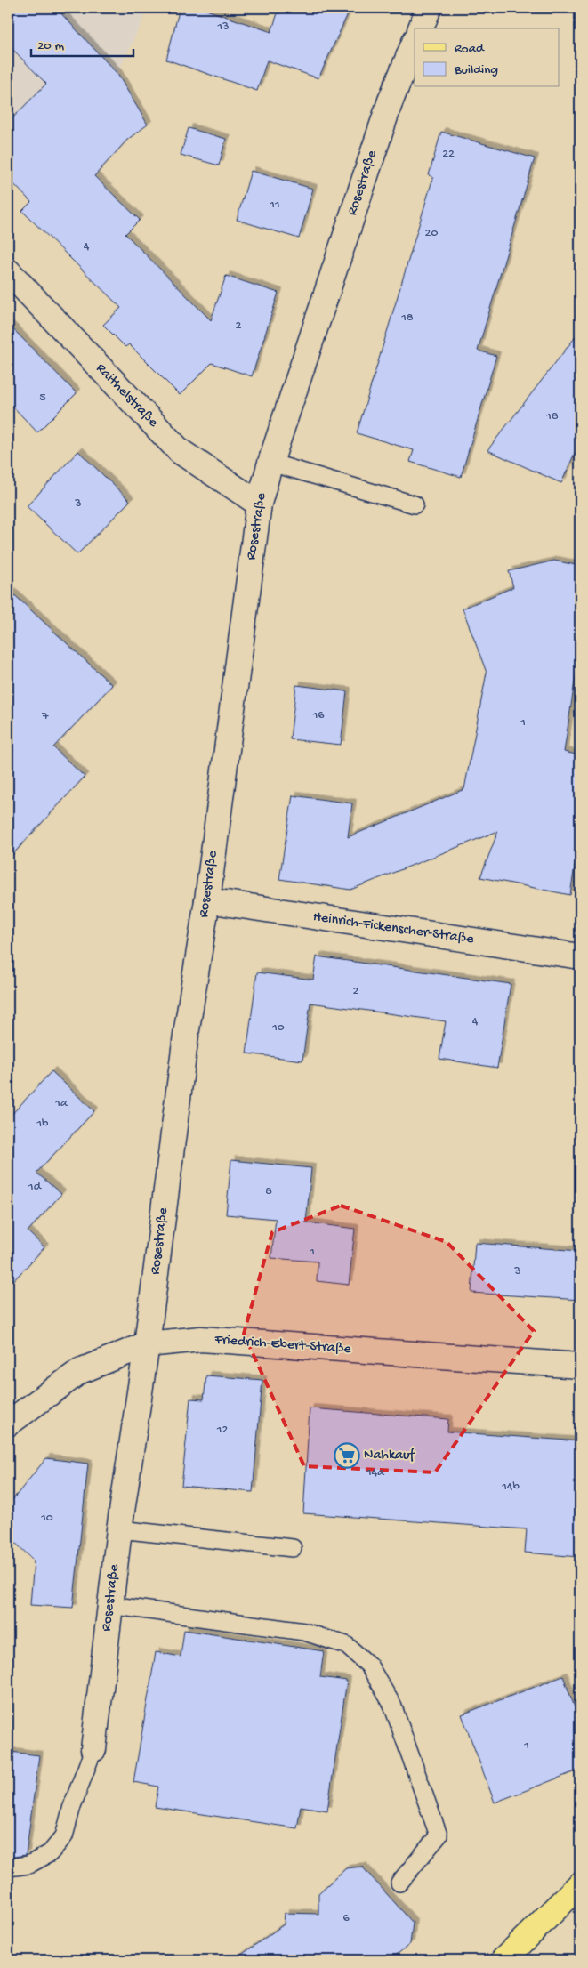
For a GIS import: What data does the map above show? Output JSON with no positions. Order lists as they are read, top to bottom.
{
  "streets": {
    "street": [
      "Rosestraße",
      "Raithelstraße",
      "Heinrich-Fickenscher-Straße",
      "Friedrich-Ebert-Straße"
    ]
  },
  "crossings": [
    ["Rosestraße", "Raithelstraße"],
    ["Rosestraße", "Heinrich-Fickenscher-Straße"],
    ["Rosestraße", "Friedrich-Ebert-Straße"]
  ],
  "places": {
    "supermarket": ["Nahkauf"]
  },
  "house_numbers": [
    "13",
    "22",
    "11",
    "20",
    "4",
    "18",
    "2",
    "5",
    "18",
    "3",
    "16",
    "7",
    "1",
    "2",
    "4",
    "10",
    "1a",
    "1b",
    "1d",
    "8",
    "1",
    "3",
    "12",
    "14a",
    "14b",
    "10",
    "1",
    "6"
  ],
  "legend": ["Road", "Building"],
  "scale_bar": "20 m"
}
